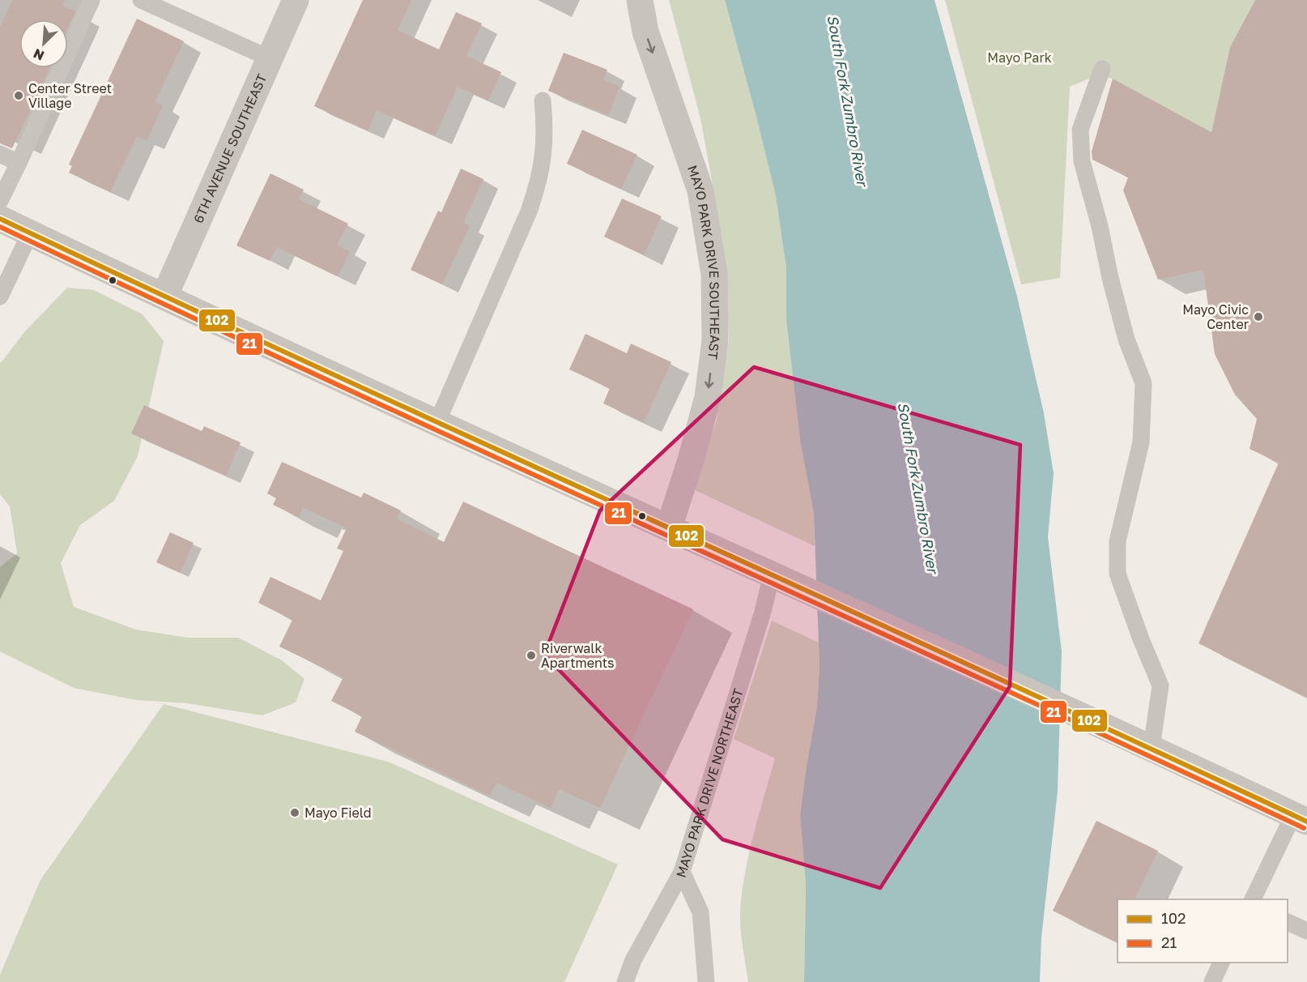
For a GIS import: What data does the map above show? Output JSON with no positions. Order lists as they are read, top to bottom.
{
  "streets": {
    "street": ["6TH AVENUE SOUTHEAST", "MAYO PARK DRIVE SOUTHEAST"],
    "lane": ["MAYO PARK DRIVE NORTHEAST"]
  },
  "one_way": ["MAYO PARK DRIVE SOUTHEAST"],
  "water": ["South Fork Zumbro River"],
  "parks": ["Mayo Park"],
  "places": [
    "Center Street Village",
    "Mayo Civic Center",
    "Riverwalk Apartments",
    "Mayo Field"
  ],
  "lines": ["transit line 102", "transit line 21"],
  "legend": ["102", "21"],
  "north": "bottom left"
}
